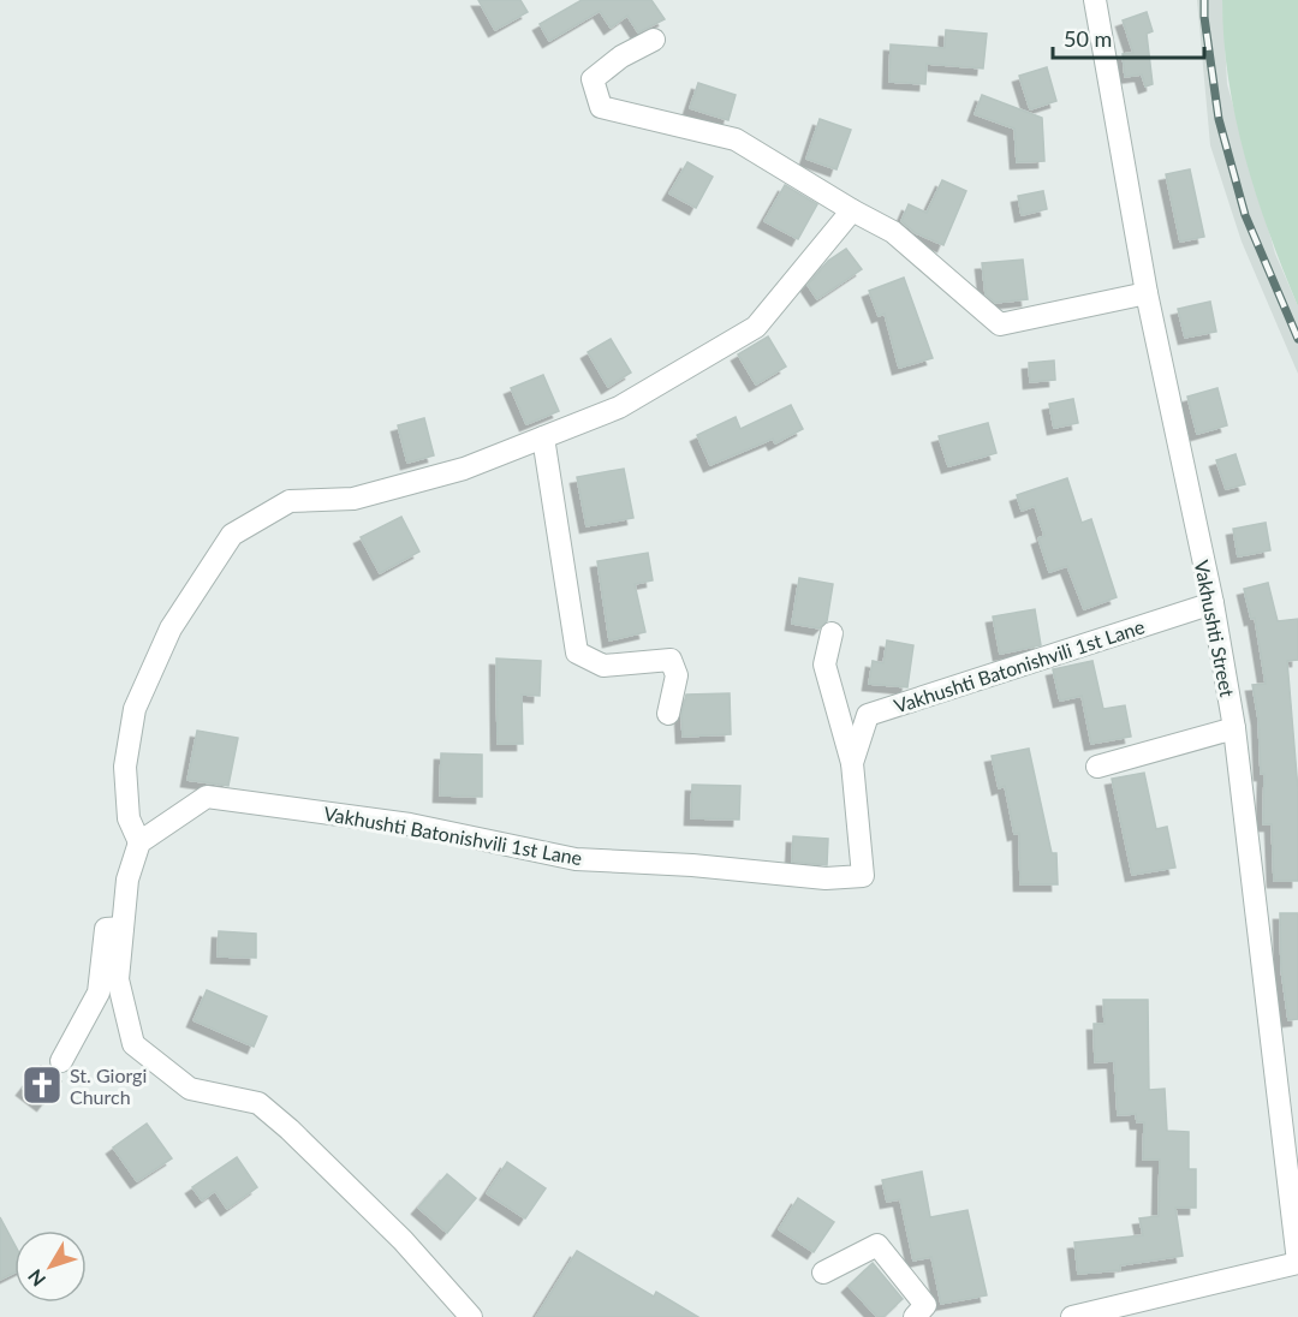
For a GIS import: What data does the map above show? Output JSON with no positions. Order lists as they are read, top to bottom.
{
  "streets": {
    "street": ["Vakhushti Street", "Vakhushti Batonishvili 1st Lane"]
  },
  "crossings": [
    ["Vakhushti Street", "Vakhushti Batonishvili 1st Lane"]
  ],
  "places": {
    "church": ["St. Giorgi Church"]
  },
  "scale_bar": "50 m",
  "north": "bottom left"
}
